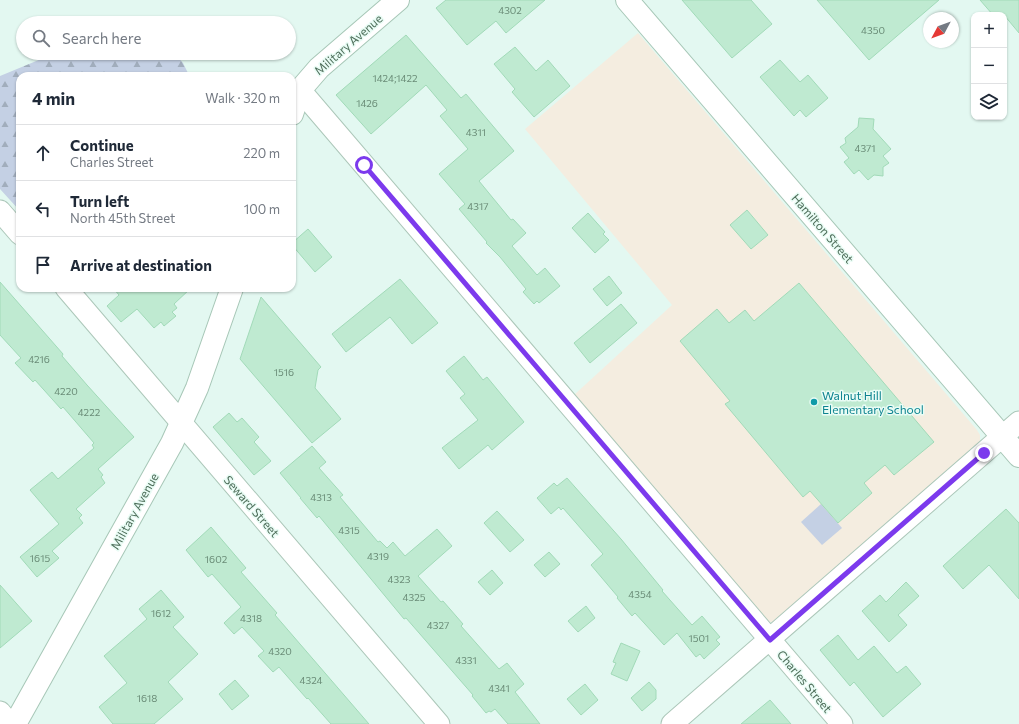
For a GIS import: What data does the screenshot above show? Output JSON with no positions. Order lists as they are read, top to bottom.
{
  "streets": {
    "street": [
      "Military Avenue",
      "Hamilton Street",
      "Seward Street",
      "Charles Street"
    ]
  },
  "crossings": [
    ["Military Avenue", "Seward Street"],
    ["Military Avenue", "Charles Street"]
  ],
  "places": ["Walnut Hill Elementary School"],
  "house_numbers": [
    "4302",
    "4350",
    "1424;1422",
    "1426",
    "4311",
    "4371",
    "4317",
    "4216",
    "1516",
    "4220",
    "4222",
    "4313",
    "4315",
    "4319",
    "1615",
    "1602",
    "4323",
    "4354",
    "4325",
    "1612",
    "4318",
    "4327",
    "1501",
    "4320",
    "4331",
    "4324",
    "4341",
    "1618"
  ],
  "north": "bottom left",
  "page": {
    "map_buttons": ["+", "−"],
    "search": "Search here",
    "heading": ["4 min", "Walk · 320 m"],
    "list": [
      ["Continue", "Charles Street", "220 m"],
      ["Turn left", "North 45th Street", "100 m"],
      "Arrive at destination"
    ]
  }
}
